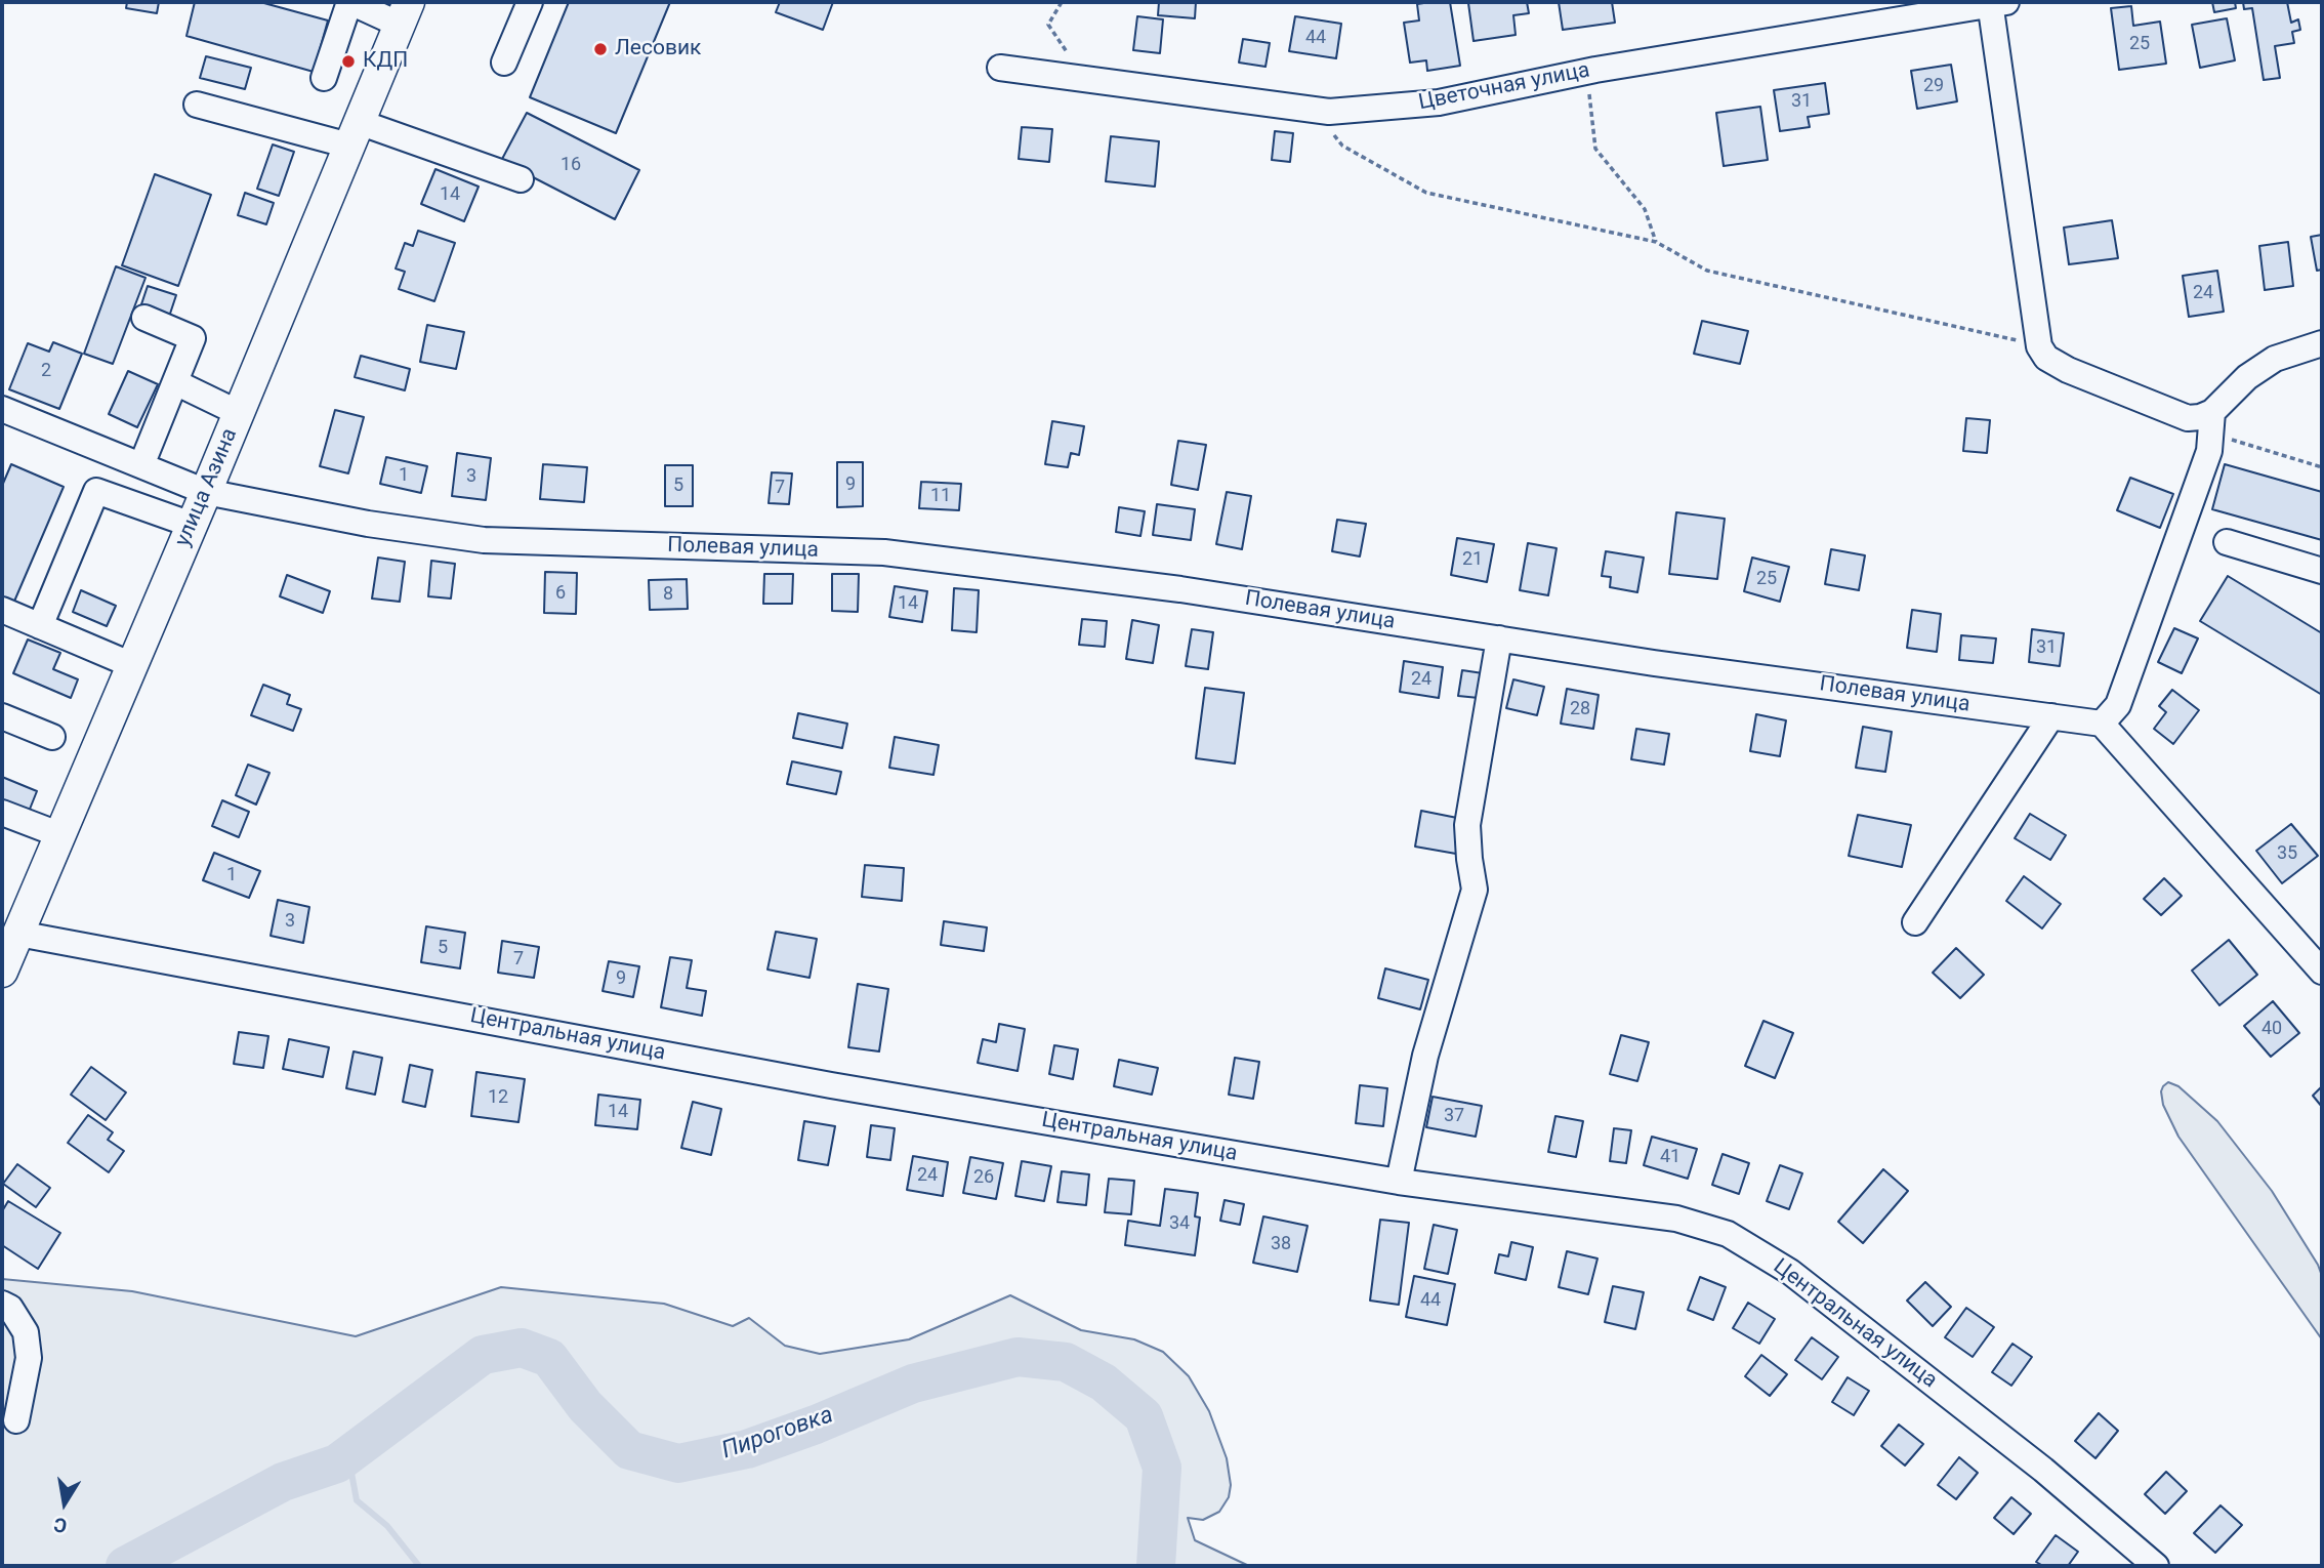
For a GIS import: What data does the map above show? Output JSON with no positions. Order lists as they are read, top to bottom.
{
  "streets": {
    "main road": ["улица Азина"],
    "street": ["Цветочная улица", "Полевая улица", "Центральная улица"]
  },
  "crossings": [
    ["улица Азина", "Полевая улица"],
    ["улица Азина", "Центральная улица"]
  ],
  "water": ["Пироговка"],
  "places": ["Лесовик", "КДП"],
  "house_numbers": [
    "44",
    "25",
    "29",
    "31",
    "16",
    "14",
    "24",
    "2",
    "1",
    "3",
    "9",
    "5",
    "7",
    "11",
    "21",
    "25",
    "6",
    "8",
    "14",
    "31",
    "24",
    "28",
    "35",
    "1",
    "3",
    "5",
    "7",
    "9",
    "40",
    "12",
    "14",
    "37",
    "41",
    "24",
    "26",
    "34",
    "38",
    "44"
  ],
  "north": "bottom"
}
